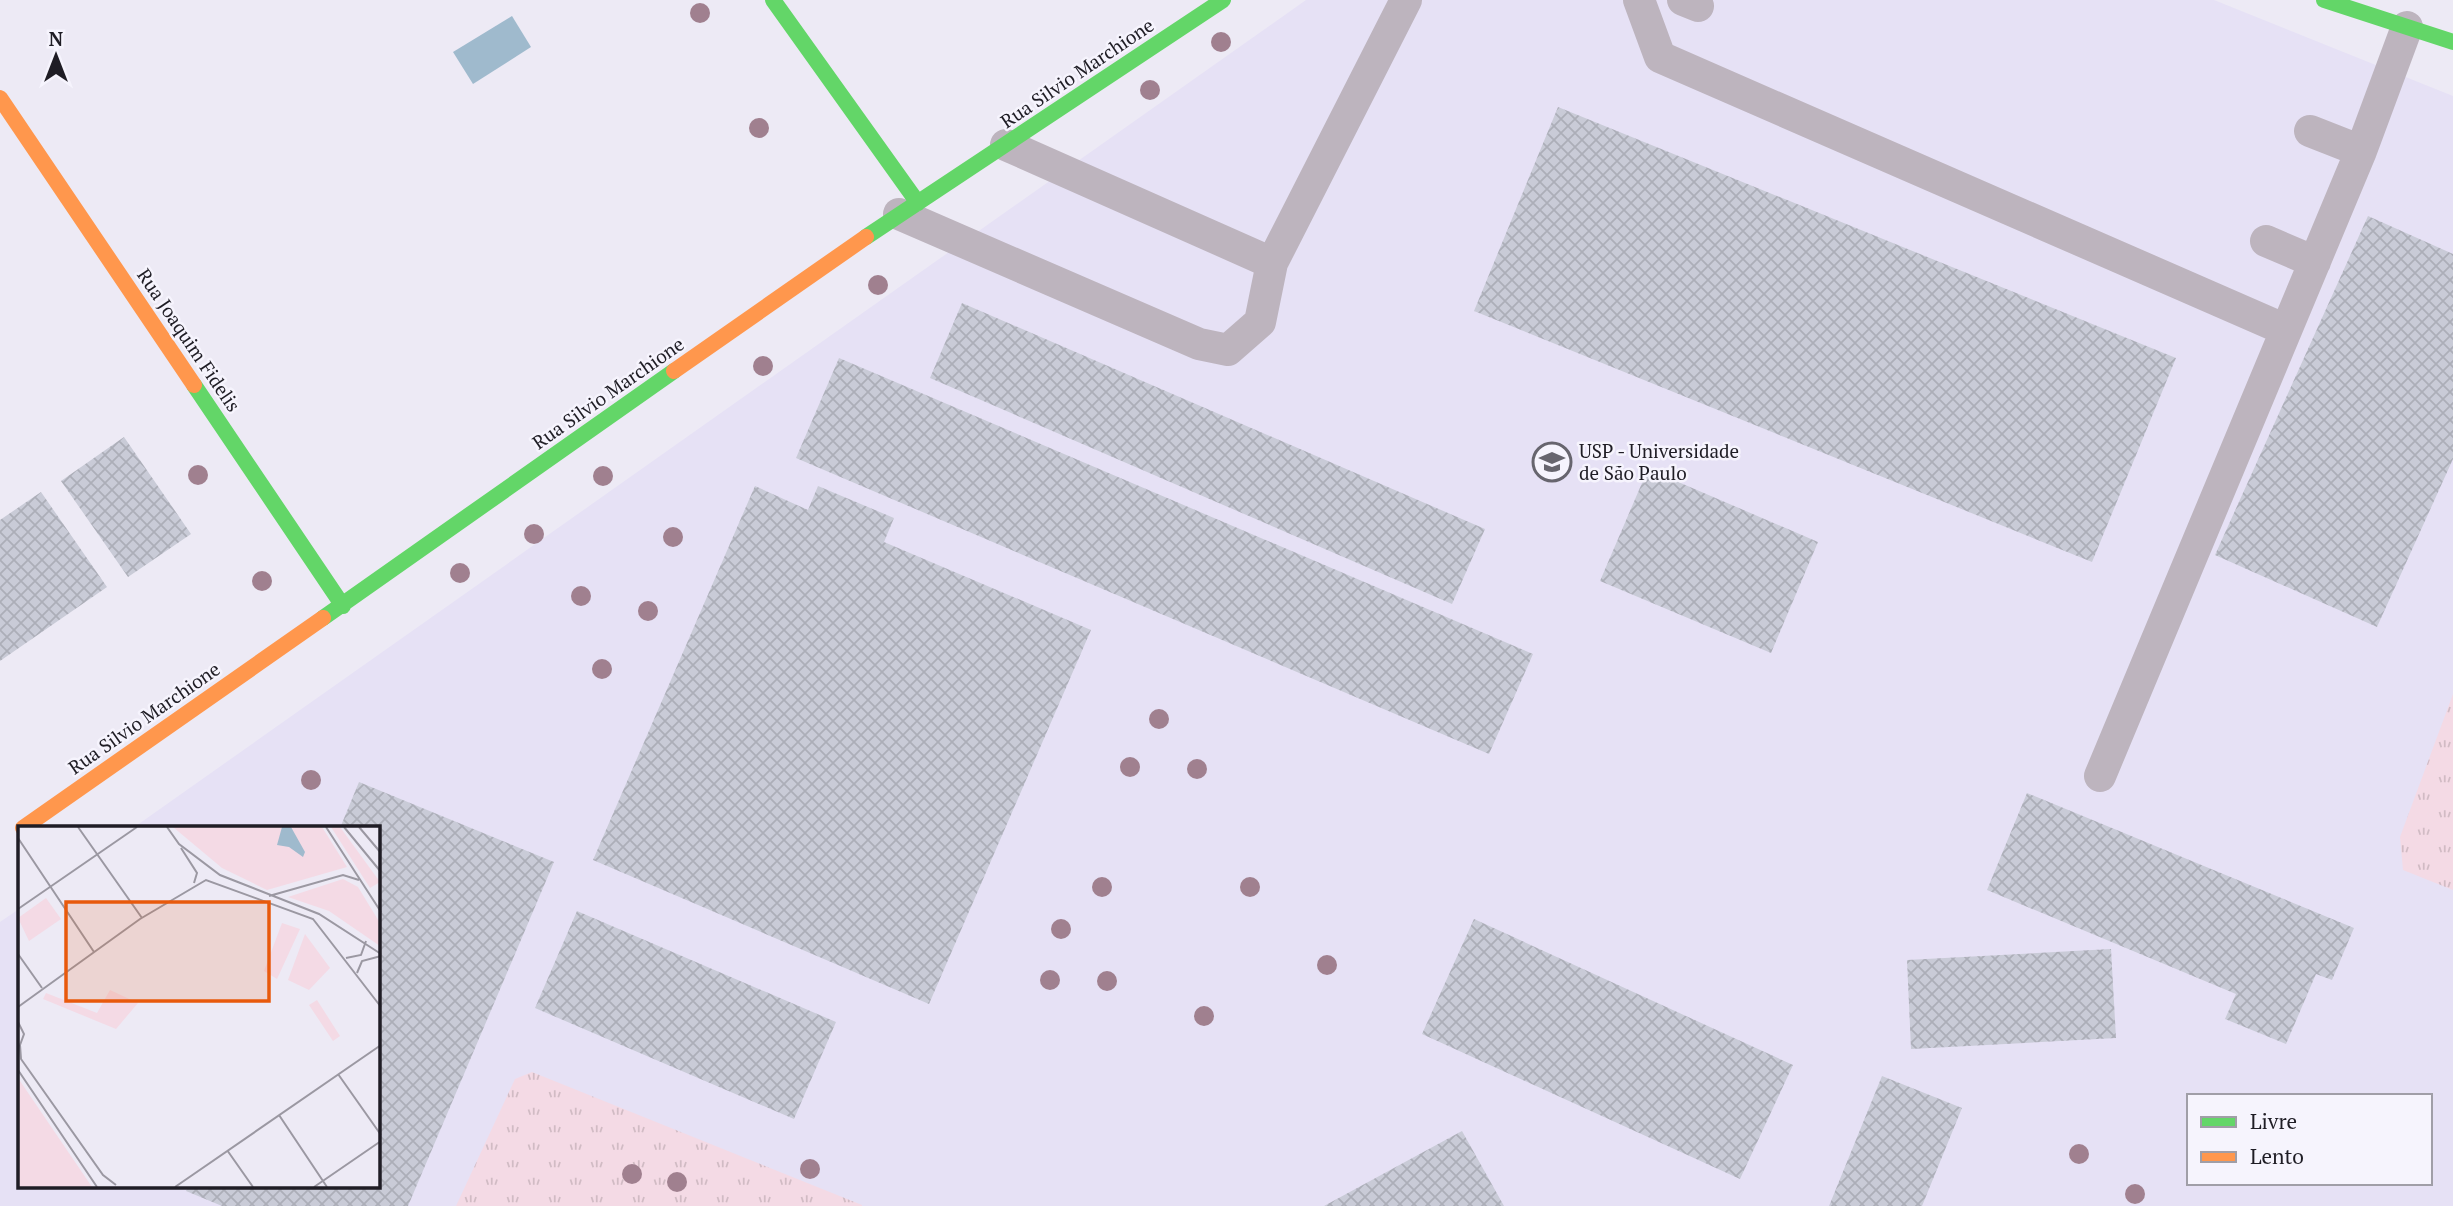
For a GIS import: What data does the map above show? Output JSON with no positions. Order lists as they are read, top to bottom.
{
  "streets": {
    "street": ["Rua Silvio Marchione", "Rua Joaquim Fidelis"]
  },
  "crossings": [
    ["Rua Silvio Marchione", "Rua Joaquim Fidelis"]
  ],
  "places": {
    "school or university": ["USP - Universidade de São Paulo"]
  },
  "legend": ["Livre", "Lento"],
  "north": "top"
}
